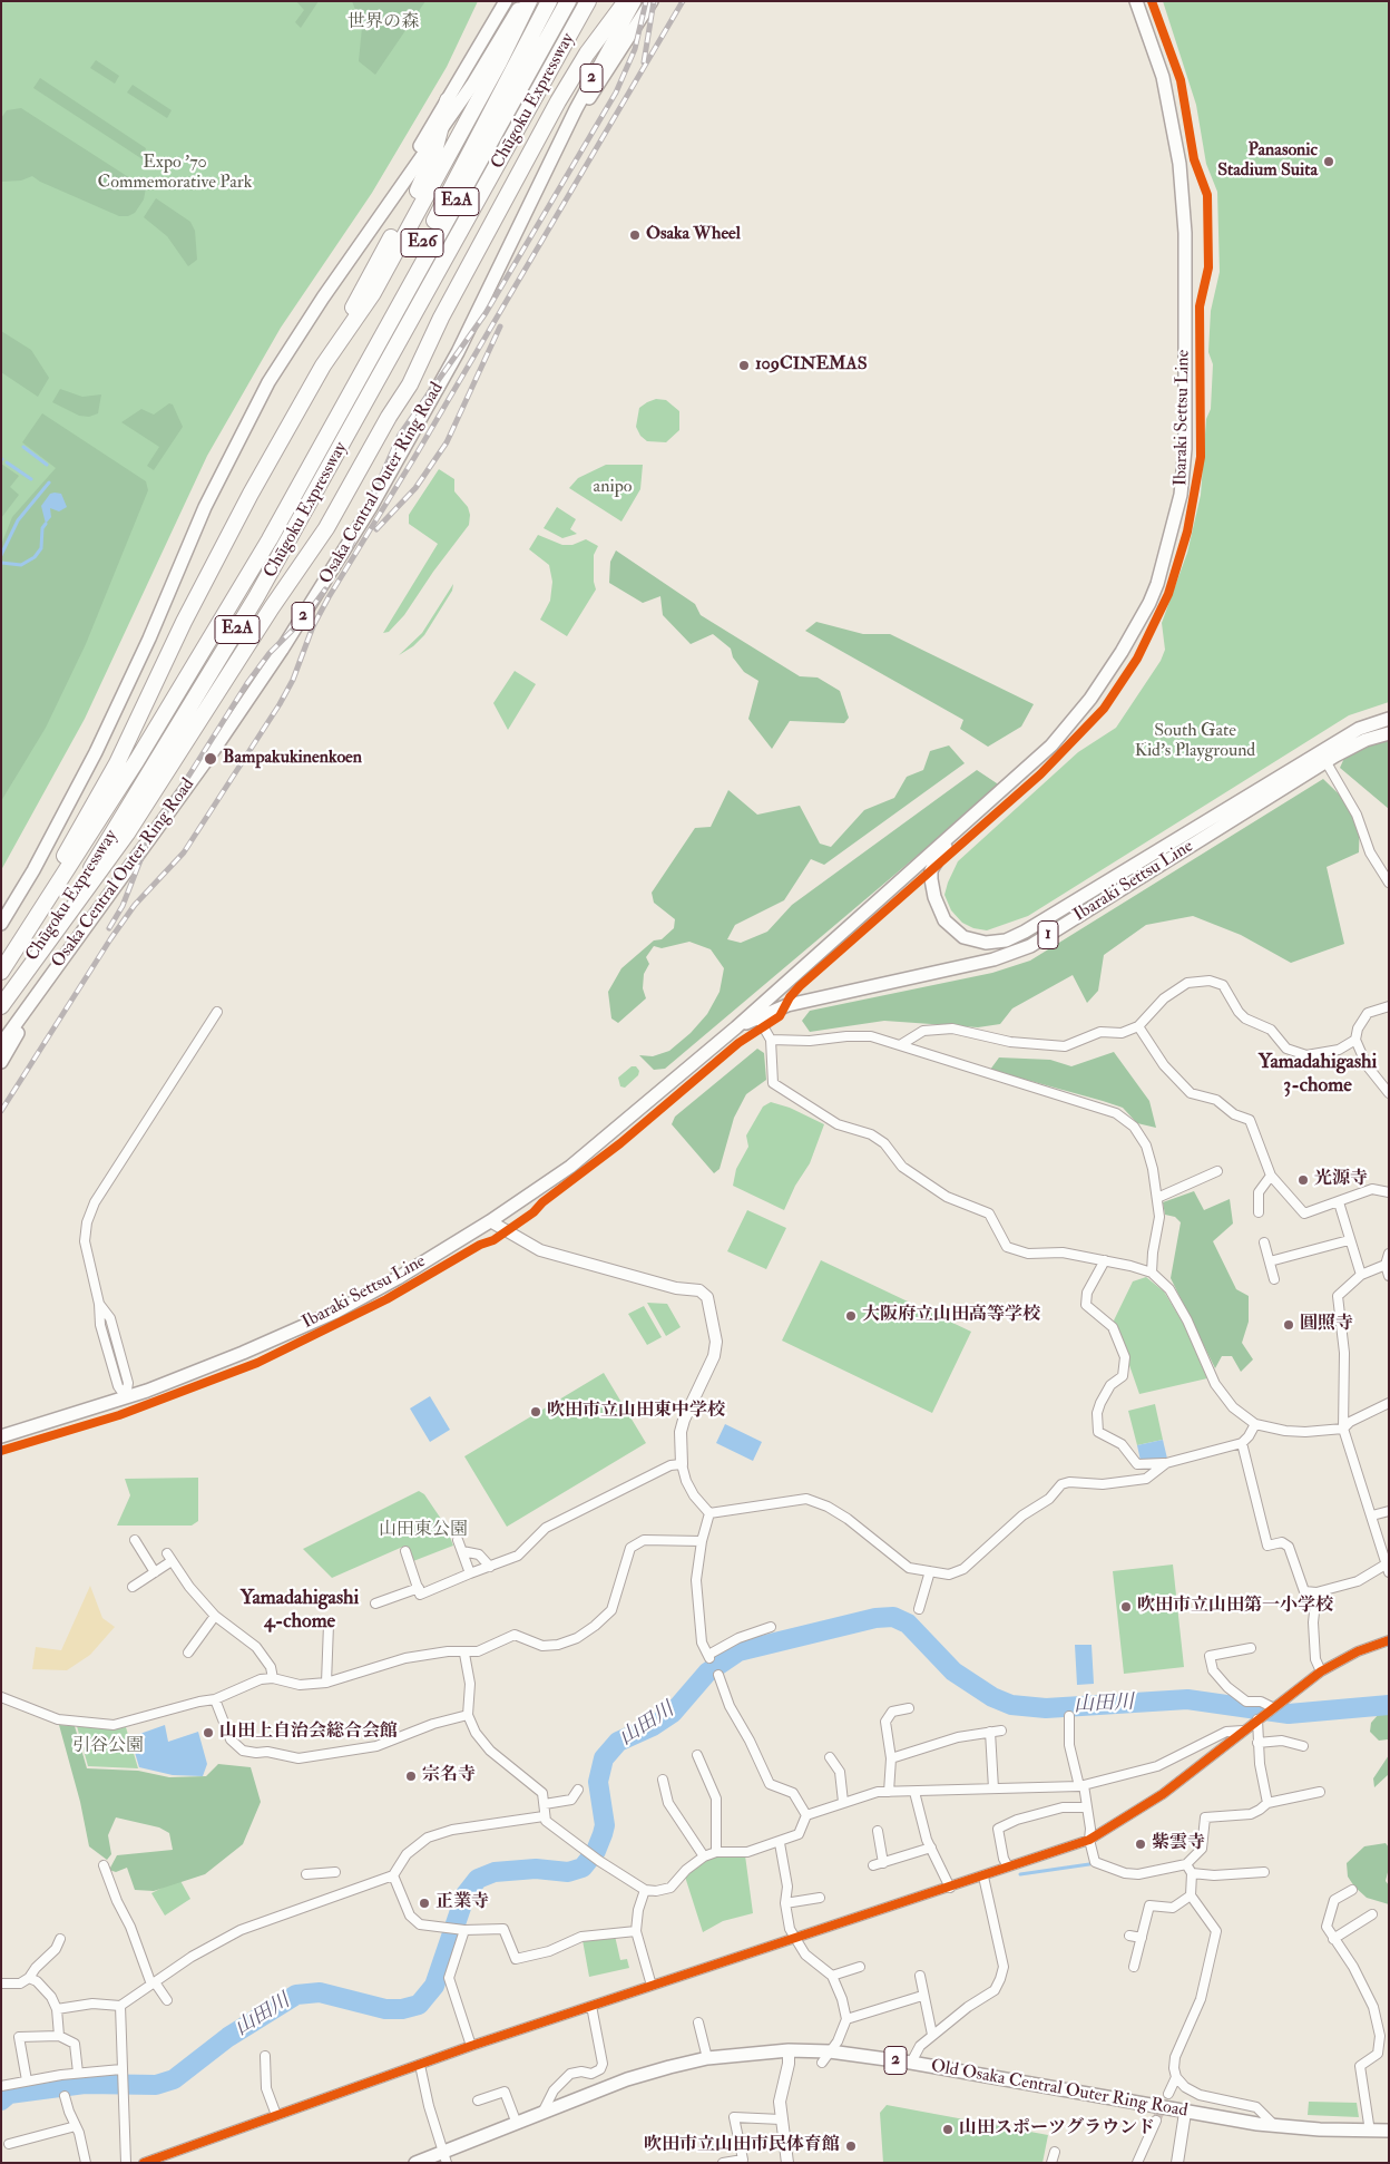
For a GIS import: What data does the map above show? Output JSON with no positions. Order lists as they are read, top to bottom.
{
  "streets": {
    "highway": ["Chūgoku Expressway", "E2A", "E26"],
    "main road": [
      "2",
      "Ibaraki Settsu Line",
      "Osaka Central Outer Ring Road",
      "1",
      "Old Osaka Central Outer Ring Road"
    ]
  },
  "crossings": [
    ["Chūgoku Expressway", "E2A"],
    ["Chūgoku Expressway", "E26"],
    ["E2A", "E26"]
  ],
  "districts": ["Yamadahigashi 3-chome", "Yamadahigashi 4-chome"],
  "water": ["山田川"],
  "parks": [
    "世界の森",
    "Expo '70 Commemorative Park",
    "anipo",
    "South Gate Kid's Playground",
    "山田東公園",
    "引谷公園"
  ],
  "places": [
    "Panasonic Stadium Suita",
    "Osaka Wheel",
    "109CINEMAS",
    "Bampakukinenkoen",
    "光源寺",
    "大阪府立山田高等学校",
    "圓照寺",
    "吹田市立山田東中学校",
    "吹田市立山田第一小学校",
    "山田上自治会総合会館",
    "宗名寺",
    "紫雲寺",
    "正業寺",
    "山田スポーツグラウンド",
    "吹田市立山田市民体育館"
  ]
}
